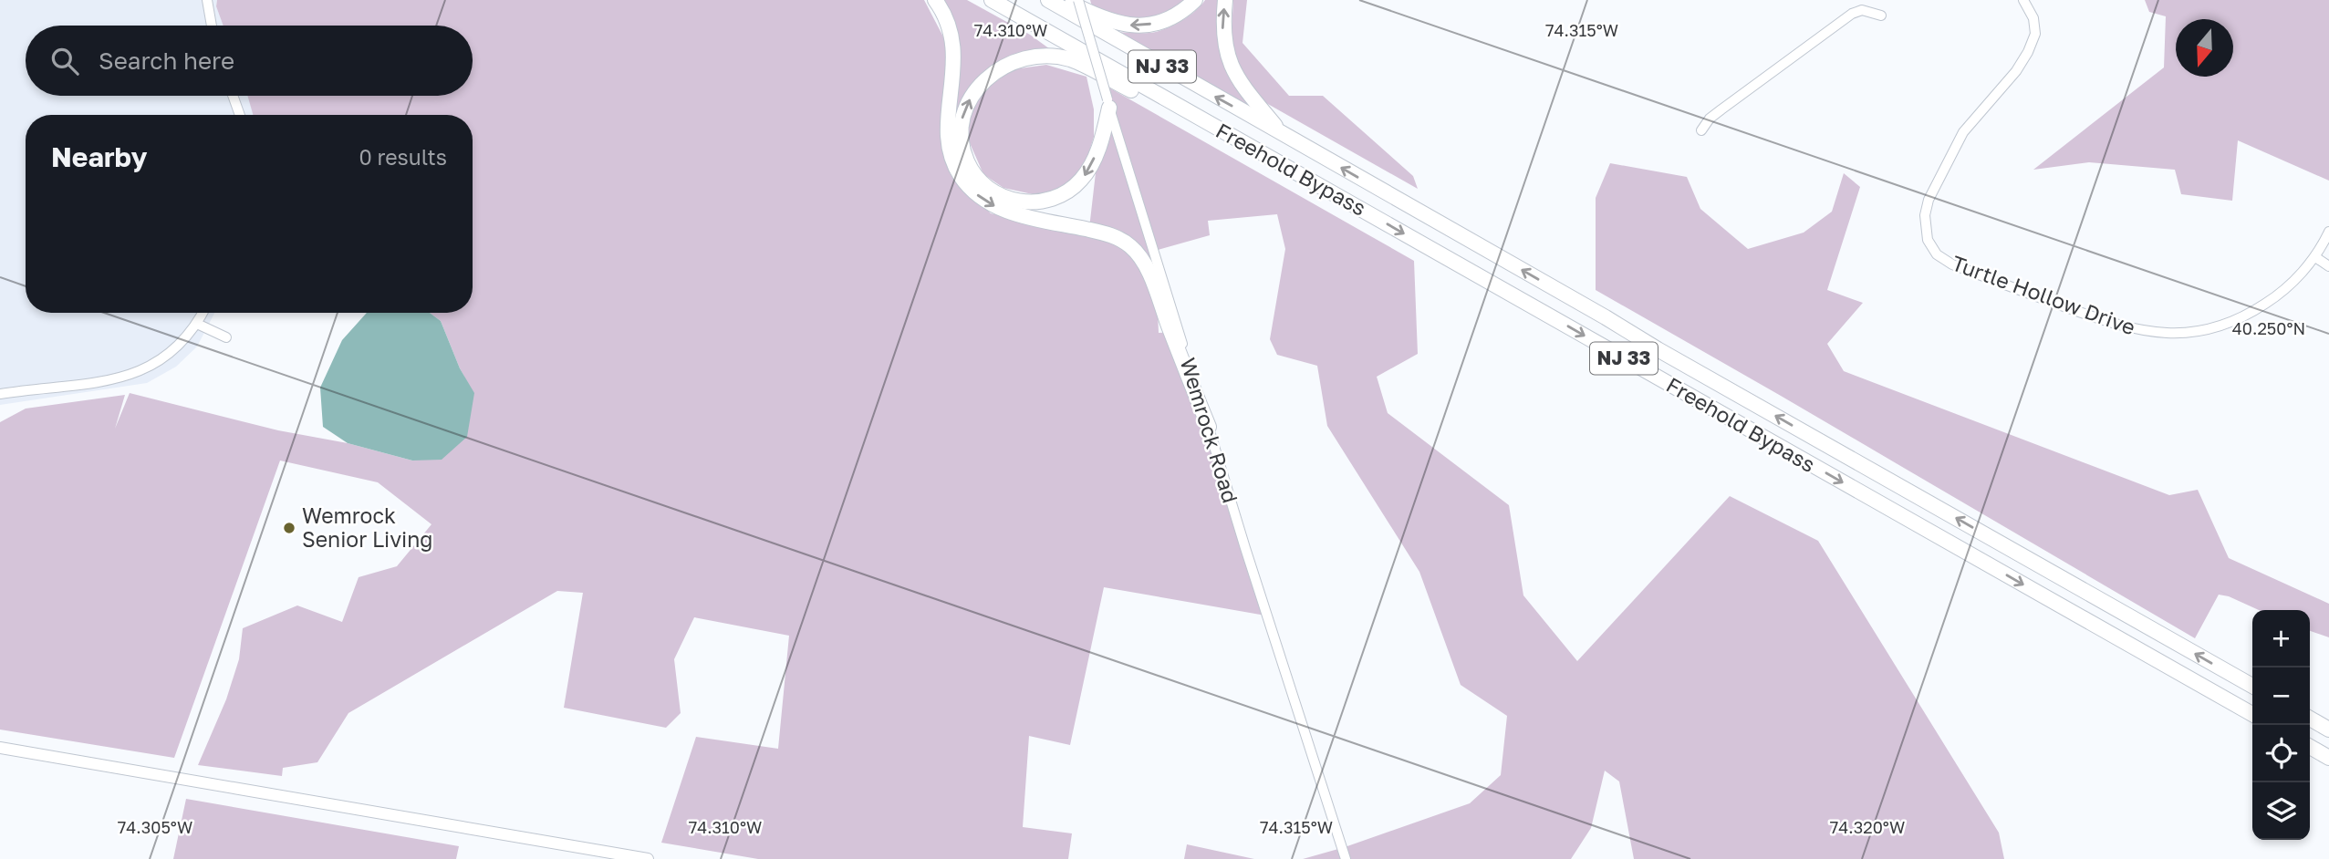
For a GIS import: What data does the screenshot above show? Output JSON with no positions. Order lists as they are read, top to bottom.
{
  "streets": {
    "highway": ["NJ 33", "Freehold Bypass"],
    "street": ["Turtle Hollow Drive", "Wemrock Road"]
  },
  "places": ["Wemrock Senior Living"],
  "north": "bottom",
  "page": {
    "search": "Search here",
    "heading": ["Nearby", "0 results"],
    "map_buttons": ["+", "−"]
  },
  "coordinates": [
    "74.310°W",
    "74.315°W",
    "40.250°N",
    "74.305°W",
    "74.320°W"
  ]
}
